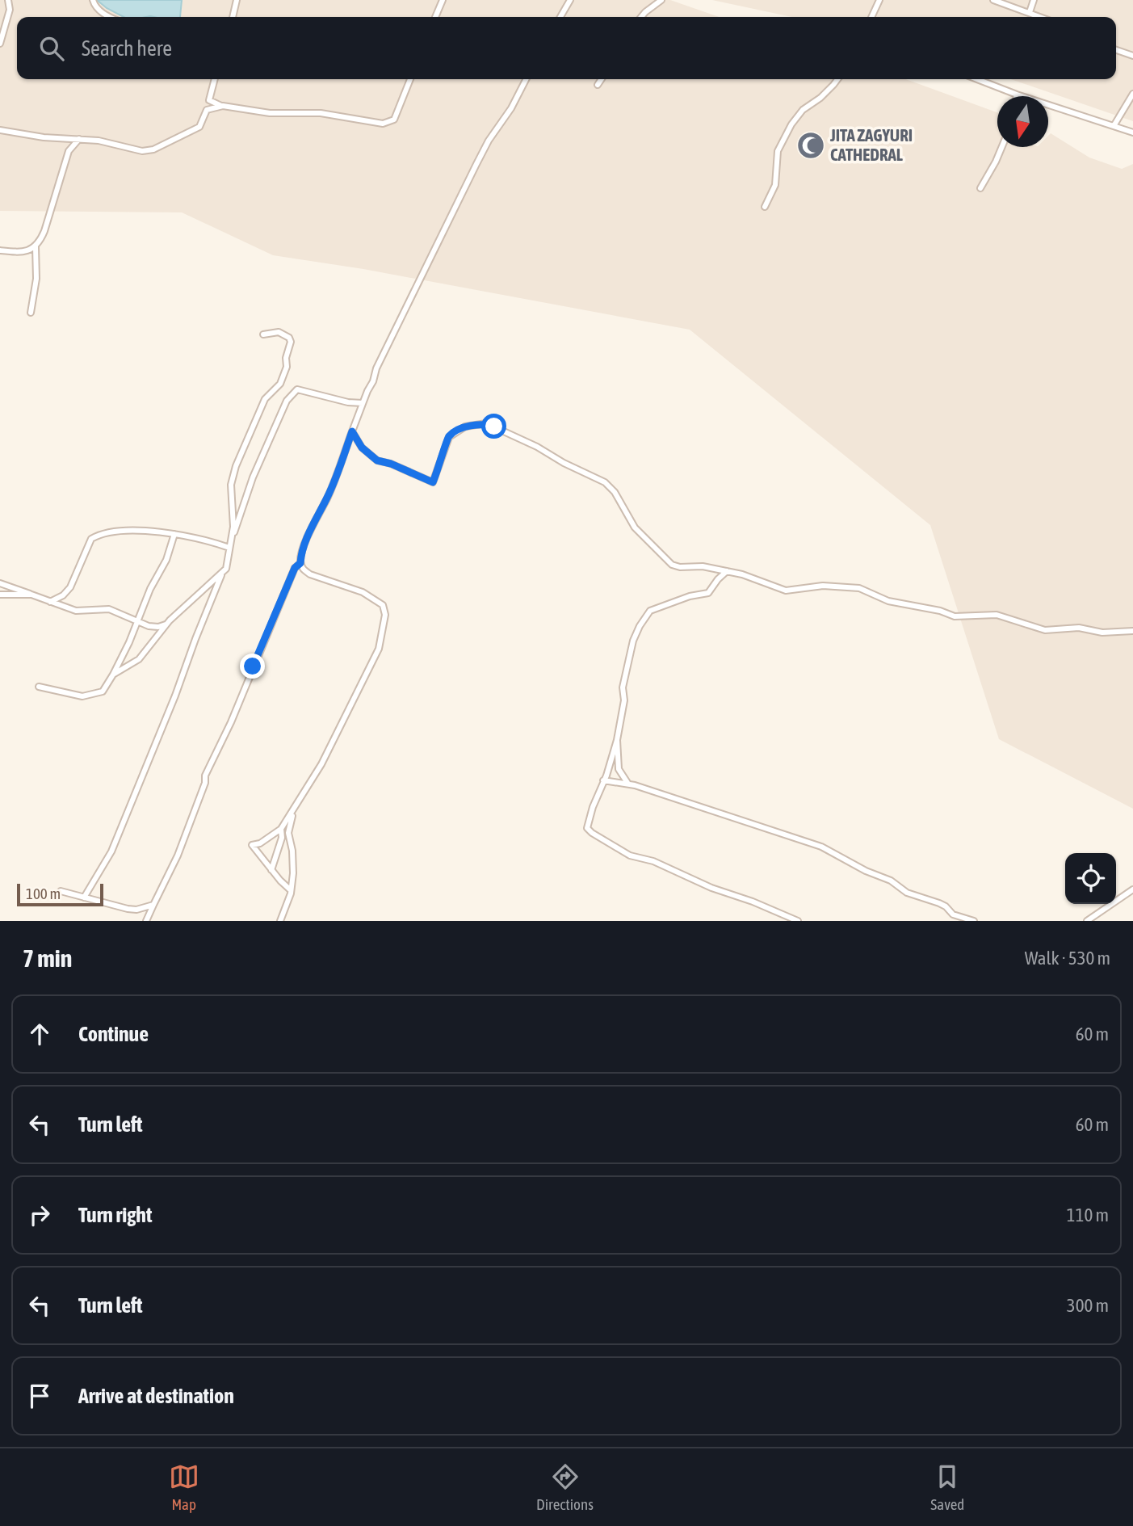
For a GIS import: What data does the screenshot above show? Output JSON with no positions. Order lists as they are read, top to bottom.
{
  "places": {
    "mosque": ["JITA ZAGYURI CATHEDRAL"]
  },
  "scale_bar": "100 m",
  "north": "bottom",
  "page": {
    "search": "Search here",
    "scale": "100 m",
    "heading": ["7 min", "Walk · 530 m"],
    "list": [
      ["Continue", "60 m"],
      ["Turn left", "60 m"],
      ["Turn right", "110 m"],
      ["Turn left", "300 m"],
      "Arrive at destination"
    ],
    "nav": ["Map", "Directions", "Saved"]
  }
}
